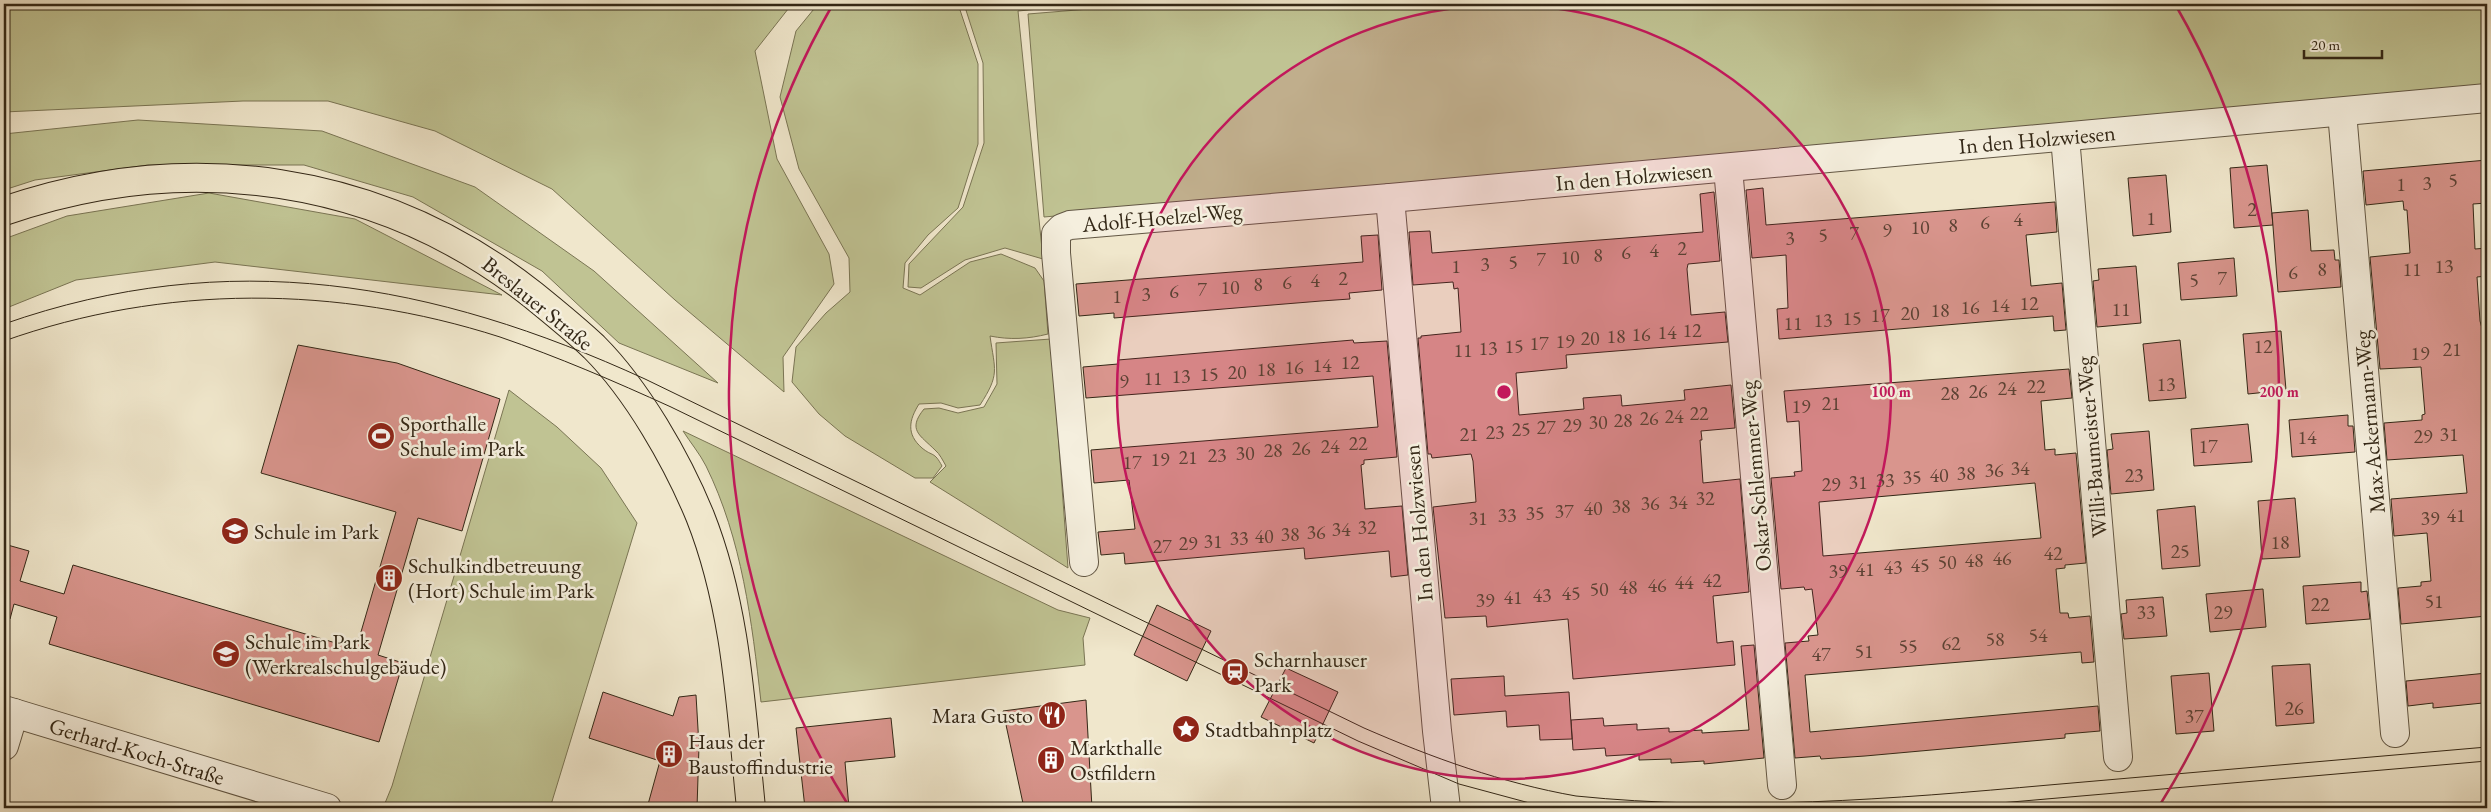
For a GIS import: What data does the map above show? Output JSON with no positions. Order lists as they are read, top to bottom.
{
  "streets": {
    "main road": ["Breslauer Straße"],
    "street": [
      "In den Holzwiesen",
      "Adolf-Hoelzel-Weg",
      "Max-Ackermann-Weg",
      "Willi-Baumeister-Weg",
      "Oskar-Schlemmer-Weg",
      "Gerhard-Koch-Straße"
    ]
  },
  "crossings": [
    ["In den Holzwiesen", "Adolf-Hoelzel-Weg"],
    ["In den Holzwiesen", "Max-Ackermann-Weg"],
    ["In den Holzwiesen", "Willi-Baumeister-Weg"],
    ["In den Holzwiesen", "Oskar-Schlemmer-Weg"]
  ],
  "places": {
    "sports": ["Sporthalle Schule im Park"],
    "school or university": ["Schule im Park", "Schule im Park (Werkrealschulgebäude)"],
    "building": ["Schulkindbetreuung (Hort) Schule im Park", "Haus der Baustoffindustrie", "Markthalle Ostfildern"],
    "station": ["Scharnhauser Park"],
    "restaurant": ["Mara Gusto"],
    "place": ["Stadtbahnplatz"]
  },
  "house_numbers": [
    "5",
    "3",
    "1",
    "2",
    "1",
    "4",
    "6",
    "8",
    "10",
    "9",
    "7",
    "5",
    "3",
    "2",
    "4",
    "6",
    "8",
    "10",
    "7",
    "5",
    "3",
    "1",
    "13",
    "8",
    "11",
    "6",
    "2",
    "7",
    "4",
    "5",
    "6",
    "8",
    "10",
    "7",
    "6",
    "3",
    "1",
    "12",
    "14",
    "16",
    "11",
    "18",
    "20",
    "17",
    "15",
    "13",
    "11",
    "12",
    "14",
    "16",
    "18",
    "20",
    "19",
    "17",
    "15",
    "12",
    "13",
    "21",
    "11",
    "19",
    "12",
    "14",
    "16",
    "18",
    "20",
    "15",
    "13",
    "11",
    "9",
    "13",
    "22",
    "24",
    "26",
    "28",
    "21",
    "19",
    "22",
    "24",
    "26",
    "28",
    "30",
    "29",
    "27",
    "25",
    "23",
    "21",
    "31",
    "29",
    "14",
    "22",
    "24",
    "17",
    "26",
    "28",
    "30",
    "23",
    "21",
    "19",
    "17",
    "34",
    "36",
    "38",
    "40",
    "23",
    "35",
    "33",
    "31",
    "29",
    "32",
    "34",
    "36",
    "38",
    "40",
    "37",
    "35",
    "33",
    "41",
    "31",
    "39",
    "32",
    "34",
    "36",
    "38",
    "40",
    "33",
    "31",
    "18",
    "29",
    "27",
    "25",
    "42",
    "46",
    "48",
    "50",
    "45",
    "43",
    "41",
    "39",
    "42",
    "44",
    "46",
    "48",
    "50",
    "45",
    "43",
    "41",
    "39",
    "51",
    "22",
    "33",
    "29",
    "54",
    "58",
    "62",
    "55",
    "51",
    "47",
    "26",
    "37"
  ],
  "scale_bar": "20 m",
  "rings": ["100 m", "200 m"]
}
